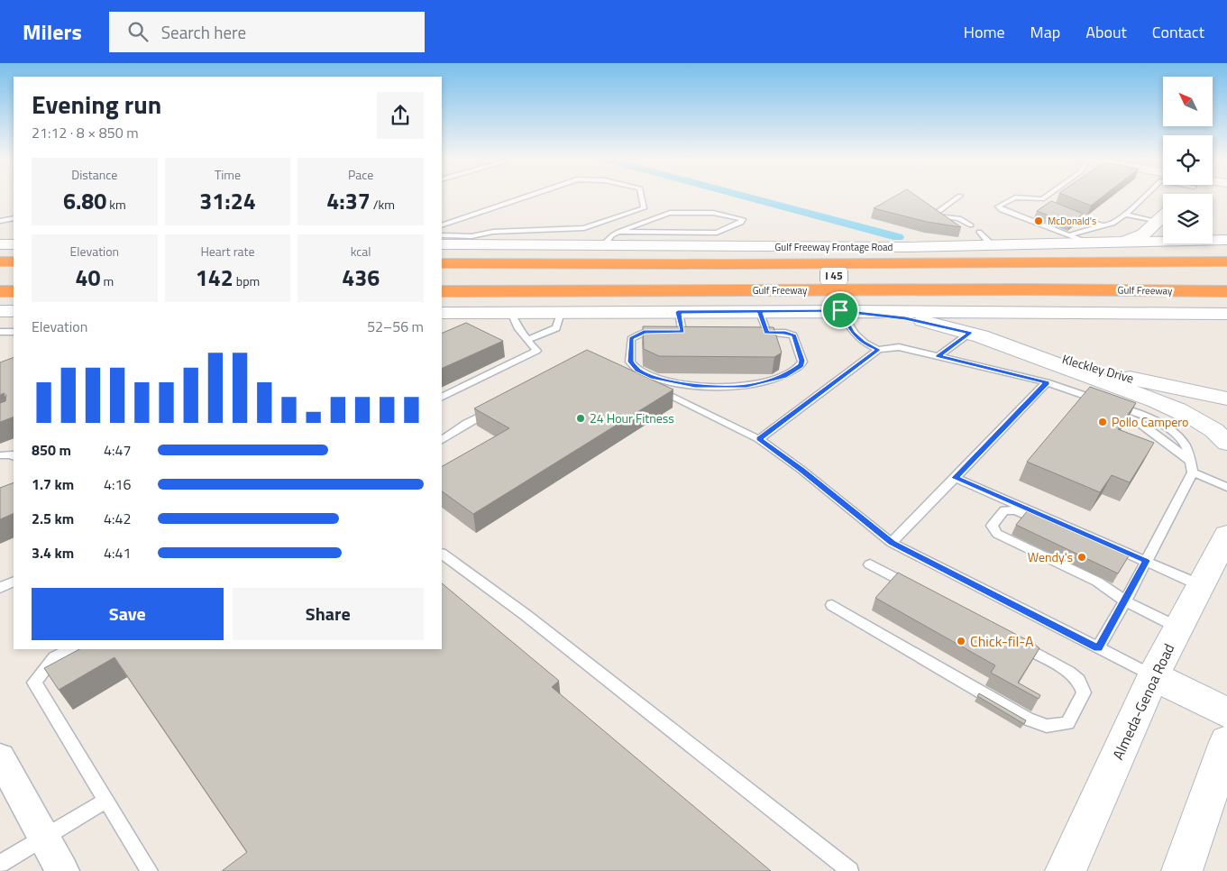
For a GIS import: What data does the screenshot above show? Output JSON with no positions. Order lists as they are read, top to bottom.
{
  "streets": {
    "highway": ["I 45", "Gulf Freeway"],
    "main road": ["Gulf Freeway Frontage Road", "Kleckley Drive", "Almeda-Genoa Road"]
  },
  "places": [
    "McDonald's",
    "24 Hour Fitness",
    "Pollo Campero",
    "Wendy's",
    "Chick-fil-A"
  ],
  "north": "top left",
  "page": {
    "header": "Milers",
    "search": "Search here",
    "nav": [
      "Home",
      "Map",
      "About",
      "Contact"
    ],
    "heading": ["Evening run", "21:12 · 8 × 850 m"],
    "stats": [
      ["Distance", "6.80 km"],
      ["Time", "31:24"],
      ["Pace", "4:37 /km"],
      ["Elevation", "40 m"],
      ["Heart rate", "142 bpm"],
      ["kcal", "436"]
    ],
    "chart": ["Elevation", "52–56 m"],
    "list": [
      {
        "name": "850 m",
        "note": "4:47"
      },
      {
        "name": "1.7 km",
        "note": "4:16"
      },
      {
        "name": "2.5 km",
        "note": "4:42"
      },
      {
        "name": "3.4 km",
        "note": "4:41"
      }
    ],
    "buttons": ["Save", "Share"]
  }
}
